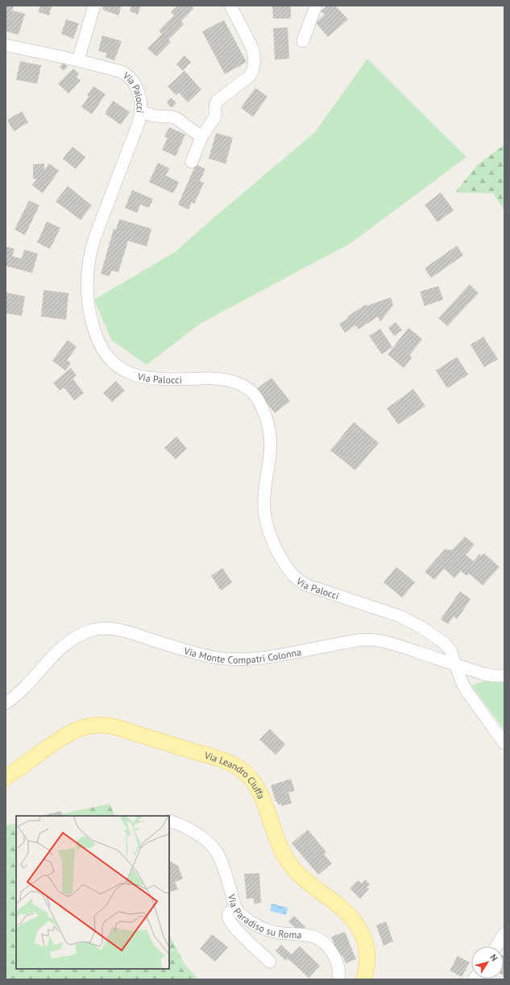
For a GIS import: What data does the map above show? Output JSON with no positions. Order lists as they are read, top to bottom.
{
  "streets": {
    "main road": ["Via Leandro Ciuffa"],
    "street": ["Via Palocci", "Via Monte Compatri Colonna", "Via Paradiso su Roma"]
  },
  "crossings": [
    ["Via Palocci", "Via Monte Compatri Colonna"]
  ],
  "north": "top right"
}
